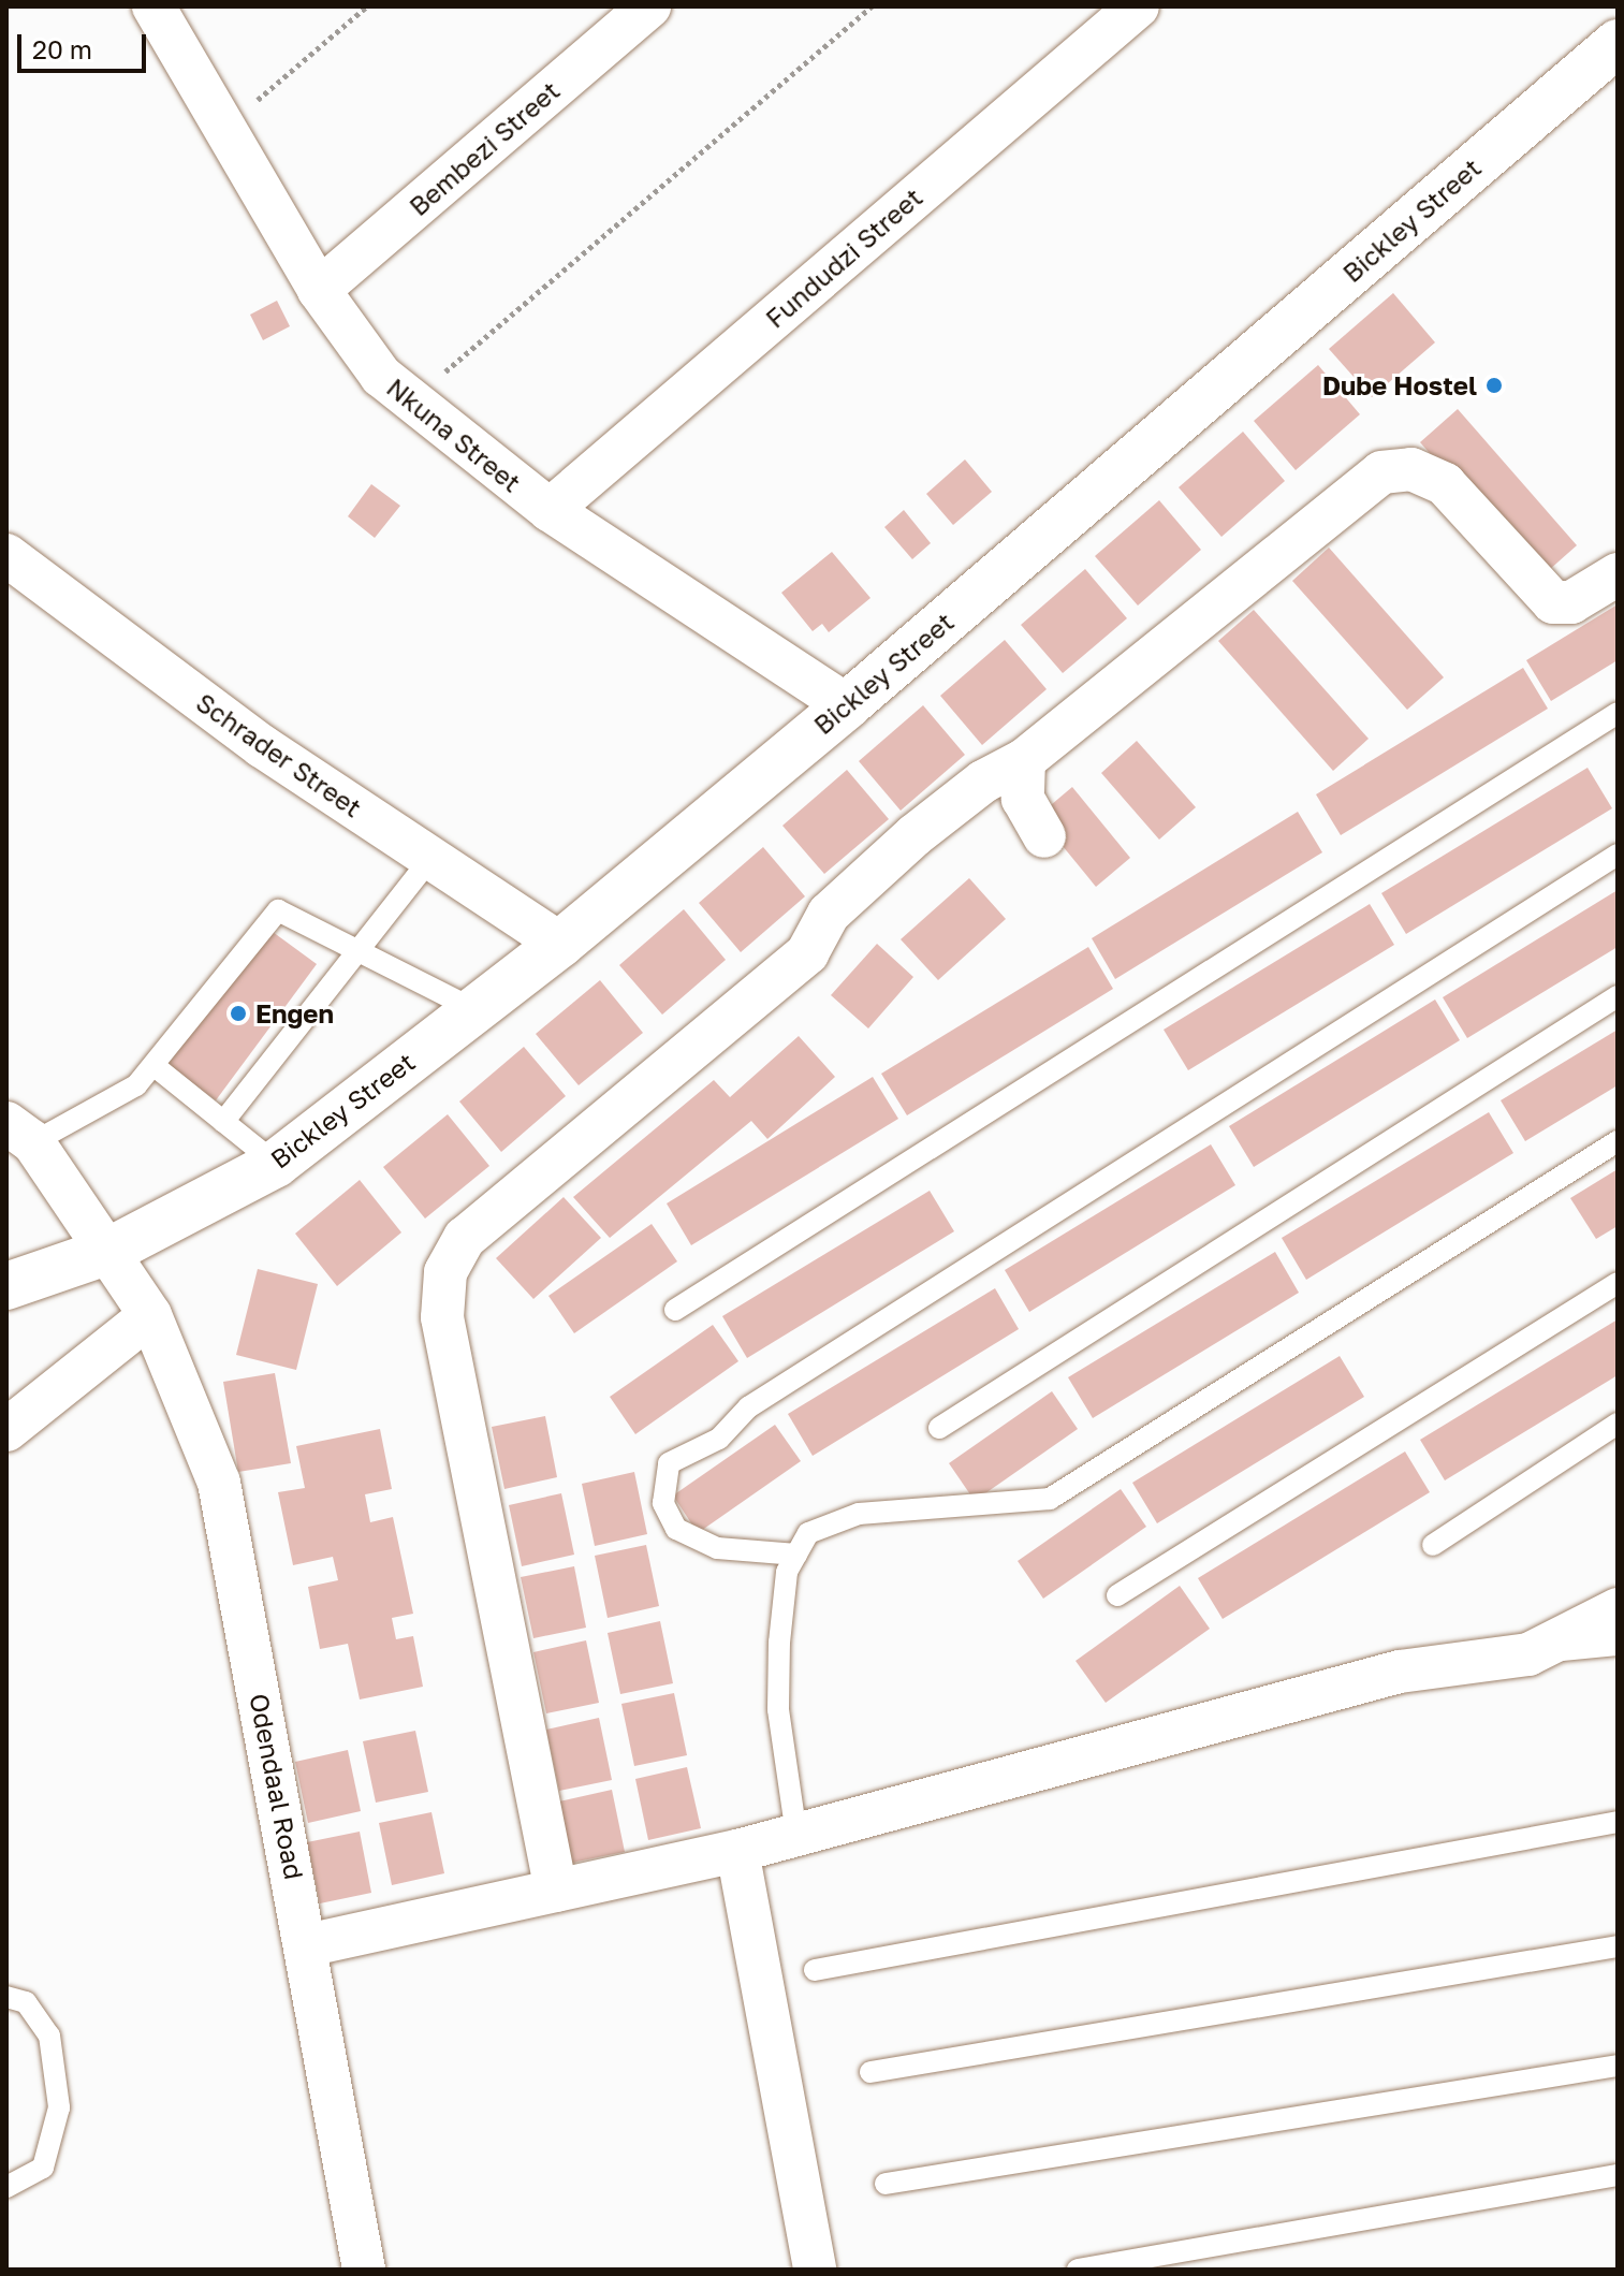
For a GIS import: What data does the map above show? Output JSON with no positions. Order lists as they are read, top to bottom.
{
  "streets": {
    "street": [
      "Bembezi Street",
      "Bickley Street",
      "Fundudzi Street",
      "Nkuna Street",
      "Schrader Street",
      "Odendaal Road"
    ]
  },
  "crossings": [
    ["Bembezi Street", "Nkuna Street"],
    ["Bickley Street", "Nkuna Street"],
    ["Bickley Street", "Schrader Street"],
    ["Bickley Street", "Odendaal Road"],
    ["Fundudzi Street", "Nkuna Street"]
  ],
  "places": ["Dube Hostel", "Engen"],
  "scale_bar": "20 m"
}
